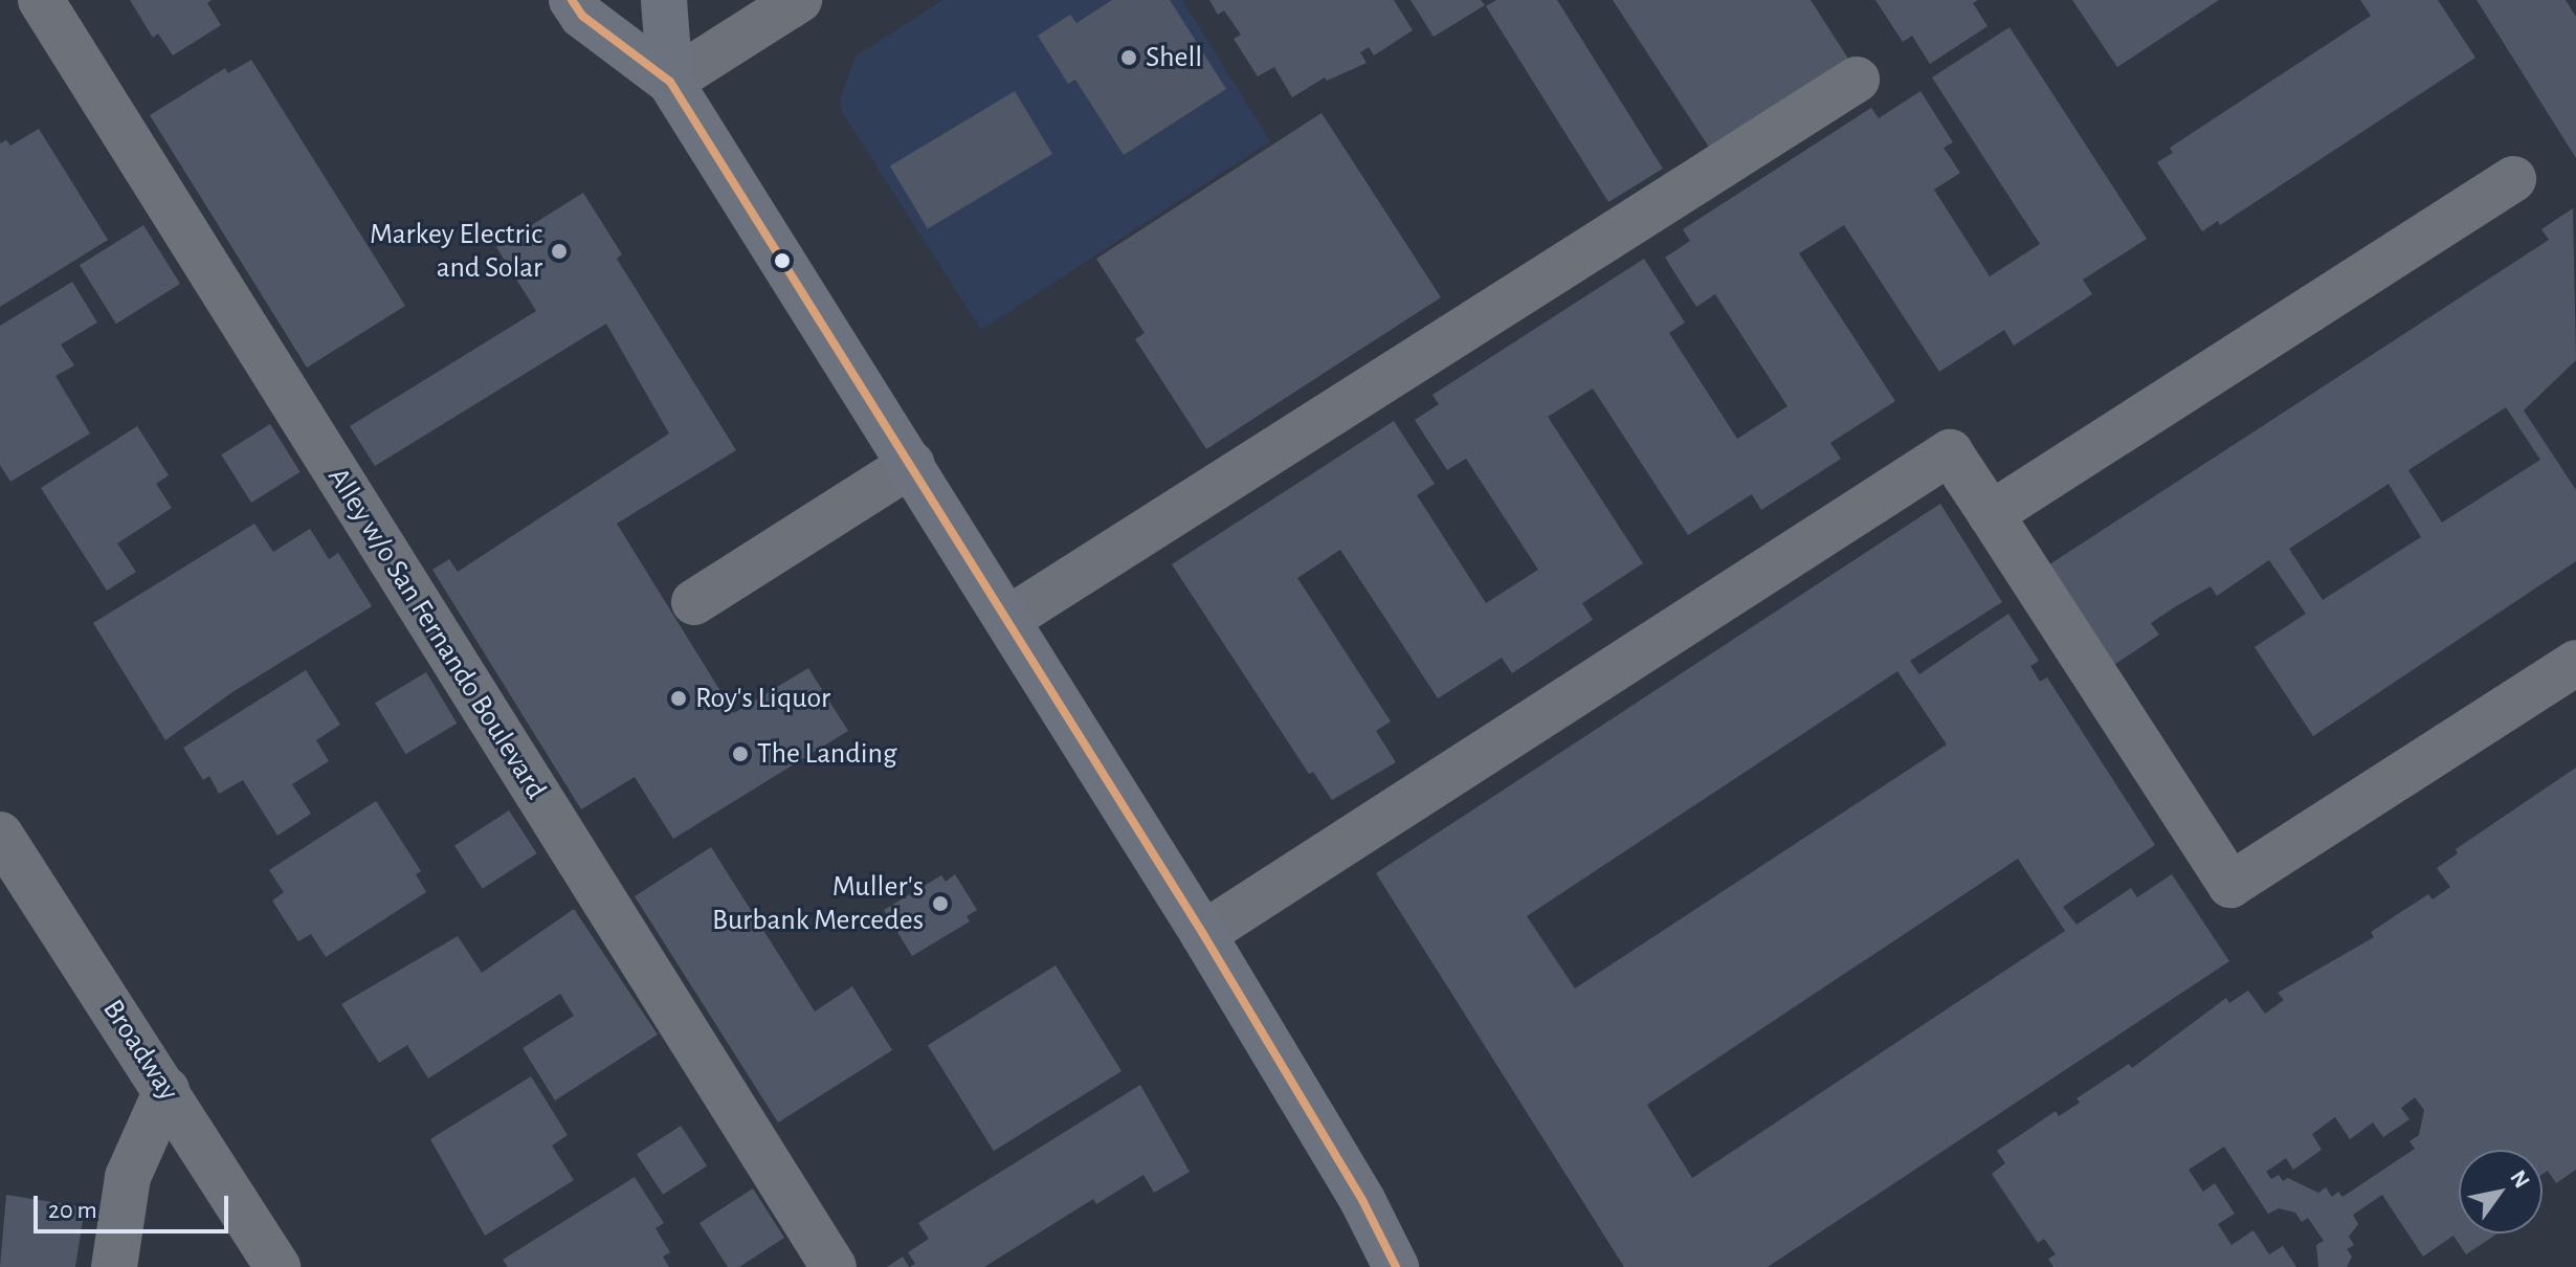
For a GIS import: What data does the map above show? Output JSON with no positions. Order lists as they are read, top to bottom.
{
  "streets": {
    "street": ["Alley w/o San Fernando Boulevard", "Broadway"]
  },
  "places": [
    "Shell",
    "Markey Electric and Solar",
    "Roy's Liquor",
    "The Landing",
    "Muller's Burbank Mercedes"
  ],
  "scale_bar": "20 m",
  "north": "top right"
}
